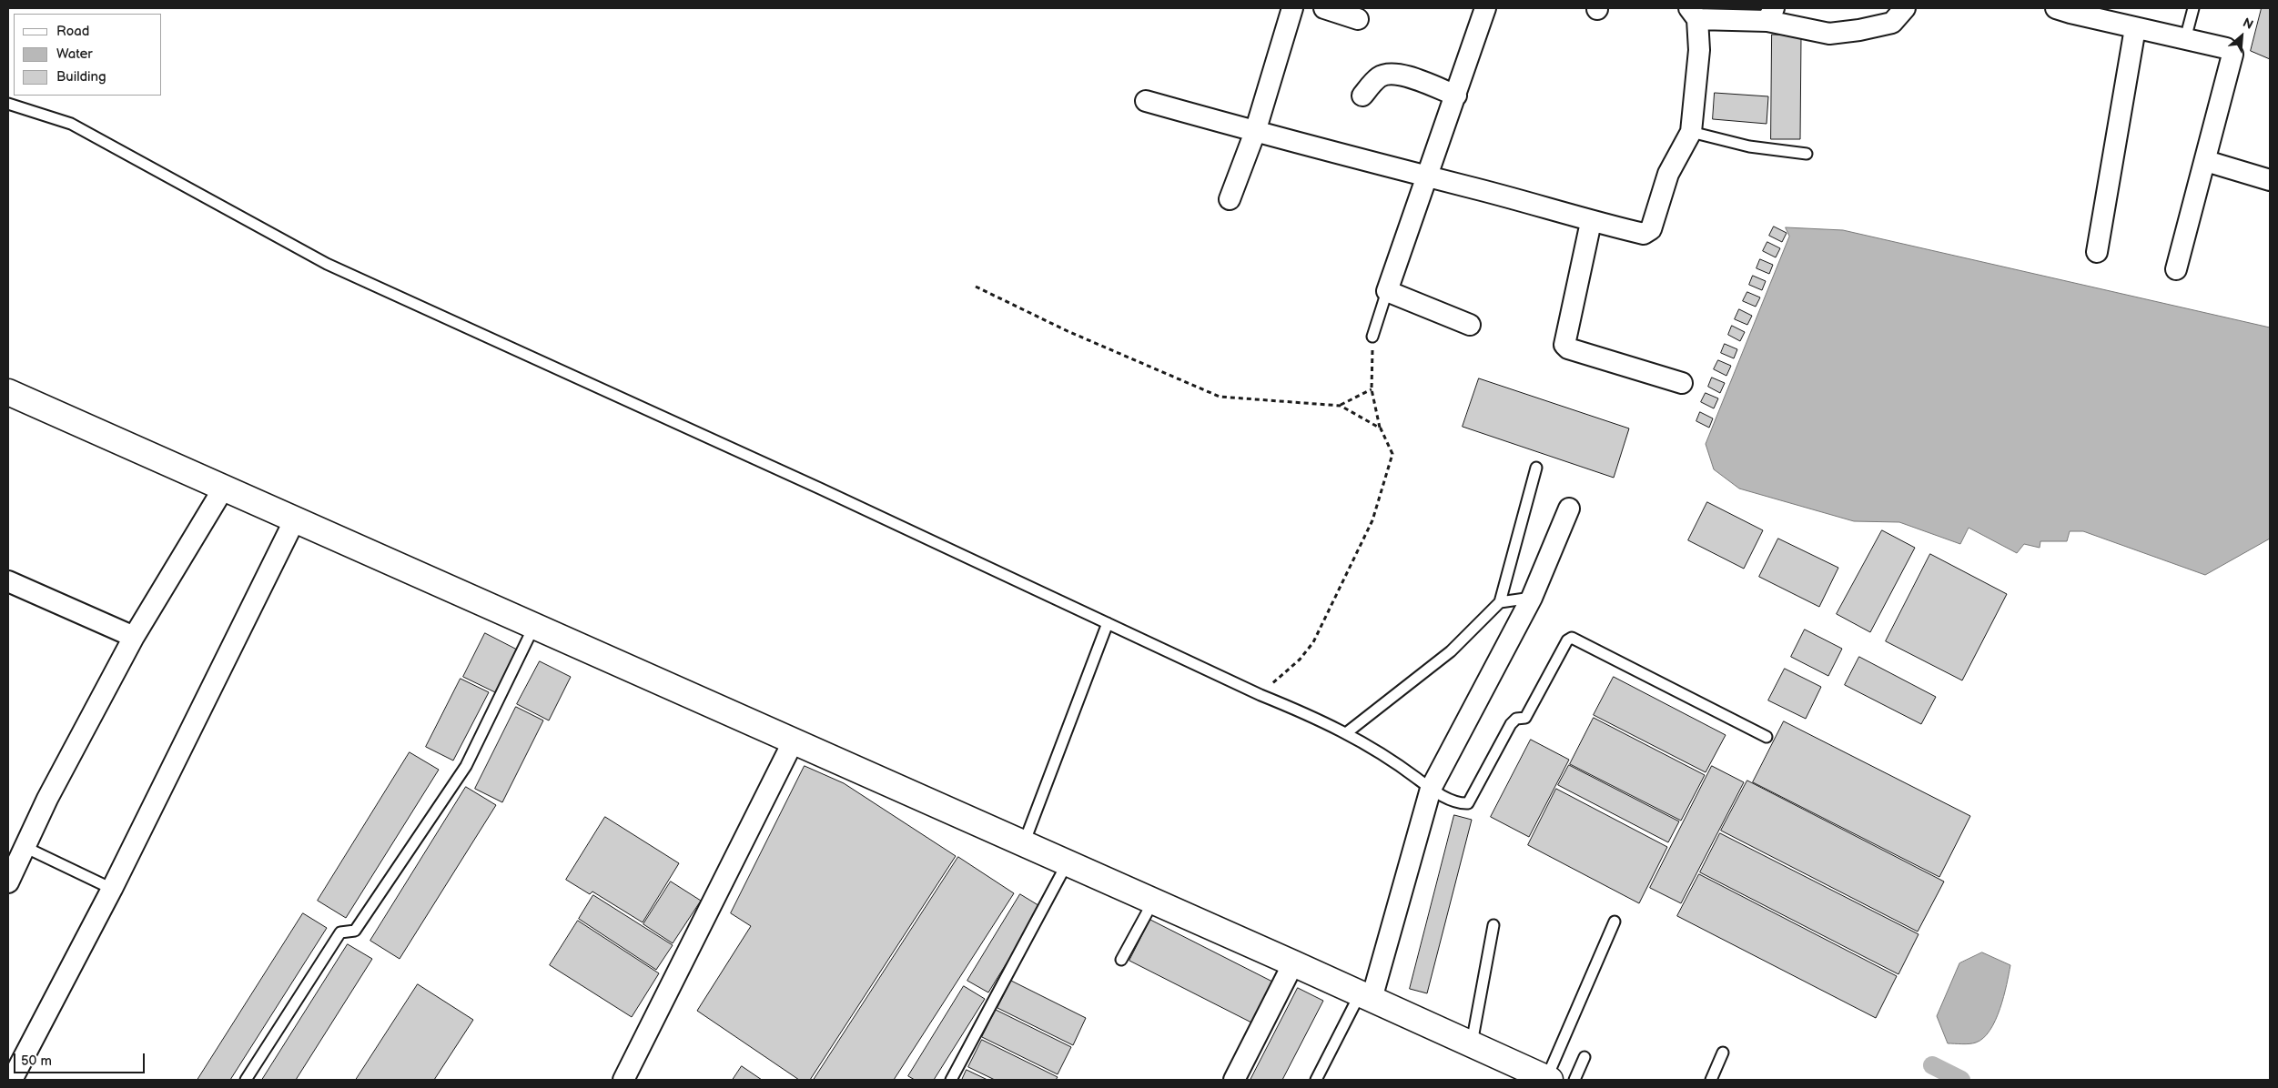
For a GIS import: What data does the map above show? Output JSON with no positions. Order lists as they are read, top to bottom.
{
  "legend": ["Road", "Water", "Building"],
  "scale_bar": "50 m",
  "north": "top right"
}
